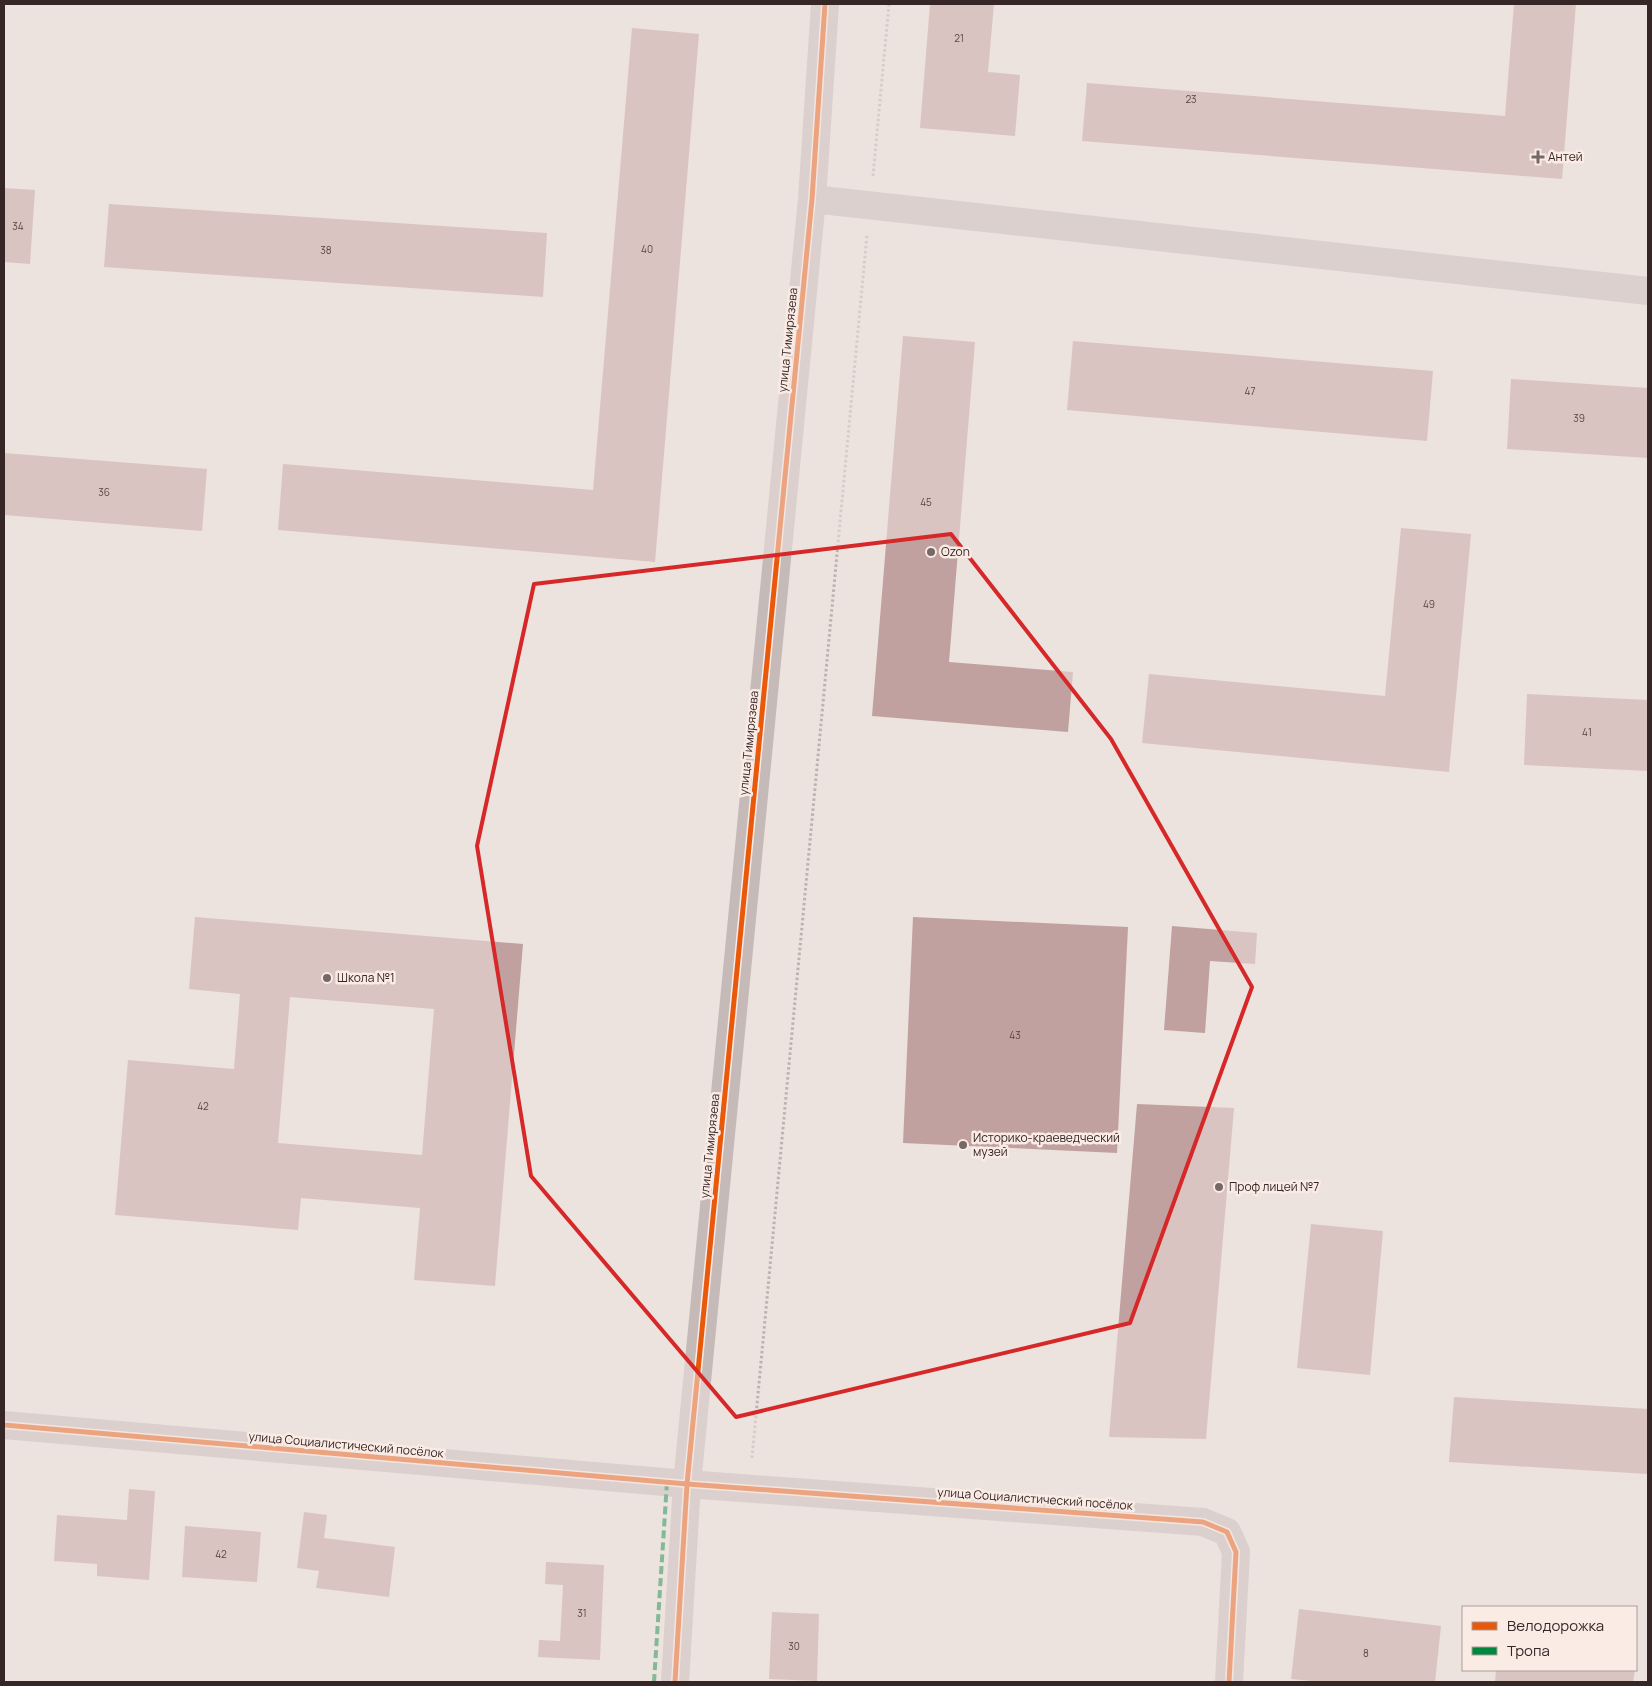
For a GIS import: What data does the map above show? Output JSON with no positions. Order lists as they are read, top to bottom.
{
  "streets": {
    "street": ["улица Тимирязева", "улица Социалистический посёлок"]
  },
  "crossings": [
    ["улица Тимирязева", "улица Социалистический посёлок"]
  ],
  "places": {
    "health": ["Антей"],
    "other": [
      "Ozon",
      "Школа №1",
      "Историко-краеведческий музей",
      "Проф лицей №7"
    ]
  },
  "house_numbers": [
    "21",
    "23",
    "34",
    "40",
    "38",
    "47",
    "39",
    "36",
    "45",
    "49",
    "41",
    "43",
    "42",
    "42",
    "31",
    "30",
    "8"
  ],
  "legend": ["Велодорожка", "Тропа"]
}
